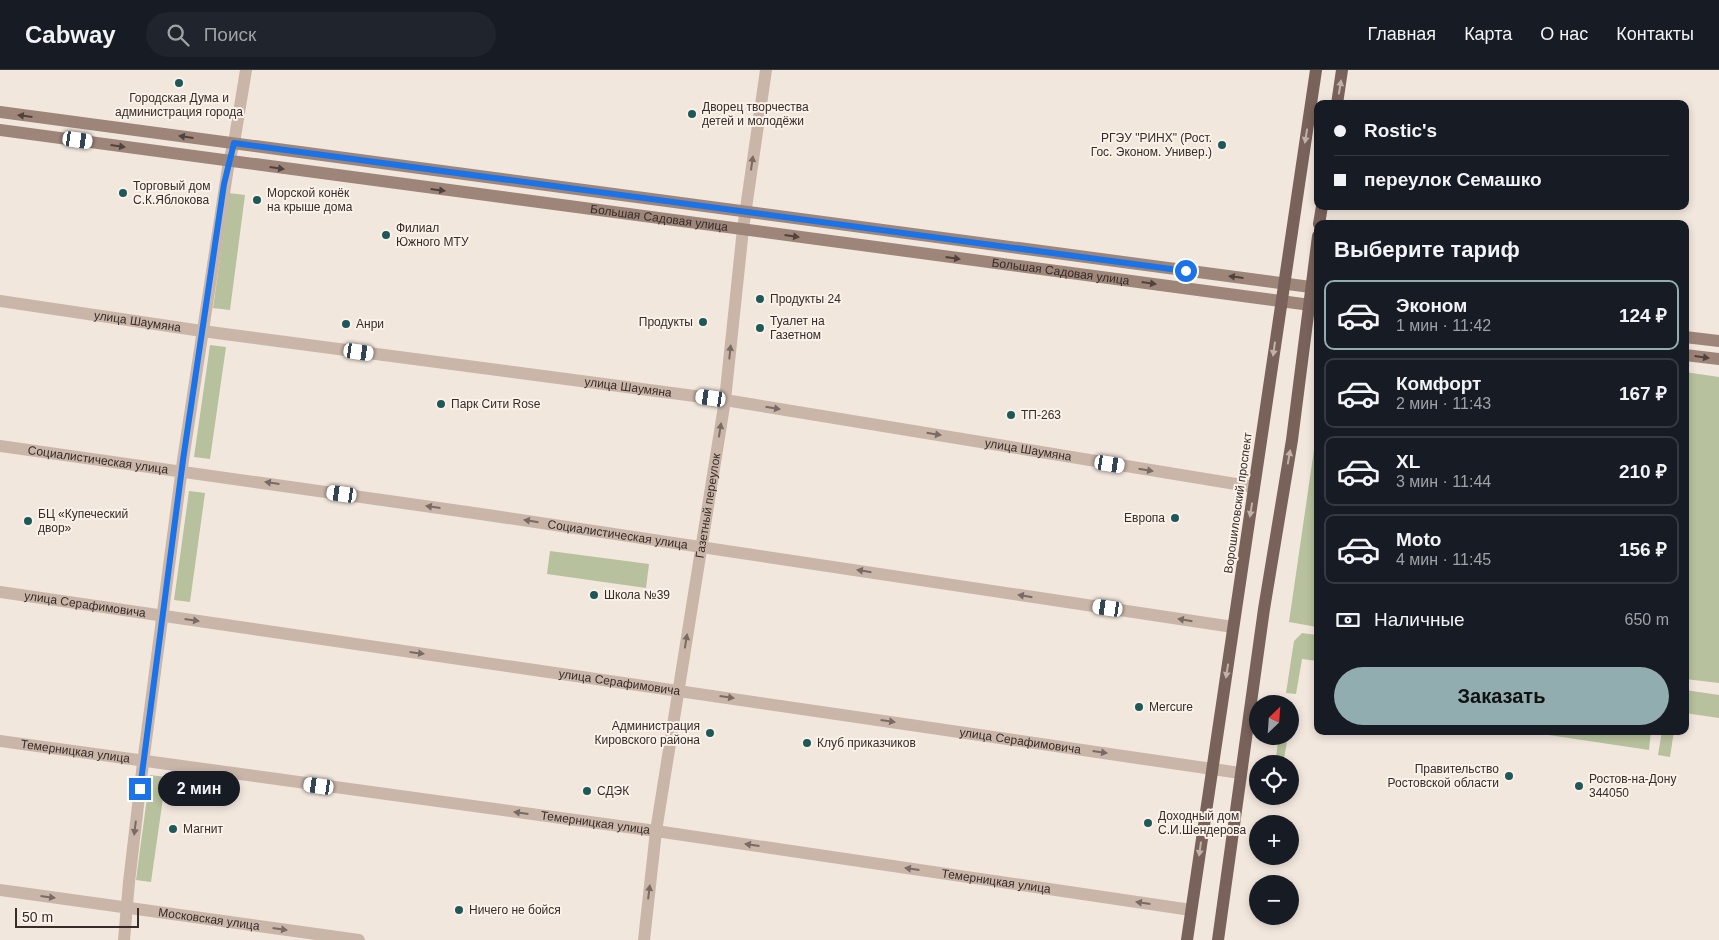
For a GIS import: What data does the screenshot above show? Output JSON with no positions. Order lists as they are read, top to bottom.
{
  "streets": {
    "main road": ["Большая Садовая улица", "Ворошиловский проспект"],
    "street": [
      "улица Шаумяна",
      "Социалистическая улица",
      "Газетный переулок",
      "улица Серафимовича",
      "Темерницкая улица",
      "Московская улица"
    ]
  },
  "crossings": [
    ["Большая Садовая улица", "Ворошиловский проспект"],
    ["Большая Садовая улица", "Газетный переулок"],
    ["улица Шаумяна", "Ворошиловский проспект"],
    ["улица Шаумяна", "Газетный переулок"],
    ["Социалистическая улица", "Ворошиловский проспект"],
    ["Социалистическая улица", "Газетный переулок"],
    ["Ворошиловский проспект", "улица Серафимовича"],
    ["Ворошиловский проспект", "Темерницкая улица"],
    ["Газетный переулок", "улица Серафимовича"],
    ["Газетный переулок", "Темерницкая улица"]
  ],
  "one_way": [
    "улица Шаумяна",
    "Социалистическая улица",
    "Газетный переулок",
    "улица Серафимовича",
    "Темерницкая улица",
    "Московская улица"
  ],
  "places": [
    "Городская Дума и администрация города",
    "Дворец творчества детей и молодёжи",
    "РГЭУ \"РИНХ\" (Рост. Гос. Эконом. Универ.)",
    "Торговый дом С.К.Яблокова",
    "Морской конёк на крыше дома",
    "Филиал Южного МТУ",
    "Продукты 24",
    "Продукты",
    "Анри",
    "Туалет на Газетном",
    "Парк Сити Rose",
    "ТП-263",
    "Европа",
    "БЦ «Купеческий двор»",
    "Школа №39",
    "Mercure",
    "Администрация Кировского района",
    "Клуб приказчиков",
    "Правительство Ростовской области",
    "Ростов-на-Дону 344050",
    "СДЭК",
    "Доходный дом С.И.Шендерова",
    "Магнит",
    "Ничего не бойся"
  ],
  "scale_bar": "50 m",
  "north": "top right",
  "page": {
    "header": "Cabway",
    "search": "Поиск",
    "nav": [
      "Главная",
      "Карта",
      "О нас",
      "Контакты"
    ],
    "banner": ["Rostic's", "переулок Семашко"],
    "heading": "Выберите тариф",
    "list": [
      {
        "name": "Эконом",
        "note": "1 мин · 11:42",
        "value": "124 ₽"
      },
      {
        "name": "Комфорт",
        "note": "2 мин · 11:43",
        "value": "167 ₽"
      },
      {
        "name": "XL",
        "note": "3 мин · 11:44",
        "value": "210 ₽"
      },
      {
        "name": "Moto",
        "note": "4 мин · 11:45",
        "value": "156 ₽"
      }
    ],
    "pay": ["Наличные", "650 m"],
    "buttons": "Заказать",
    "map_buttons": ["+", "−"],
    "bubble": "2 мин",
    "scale": "50 m"
  }
}
